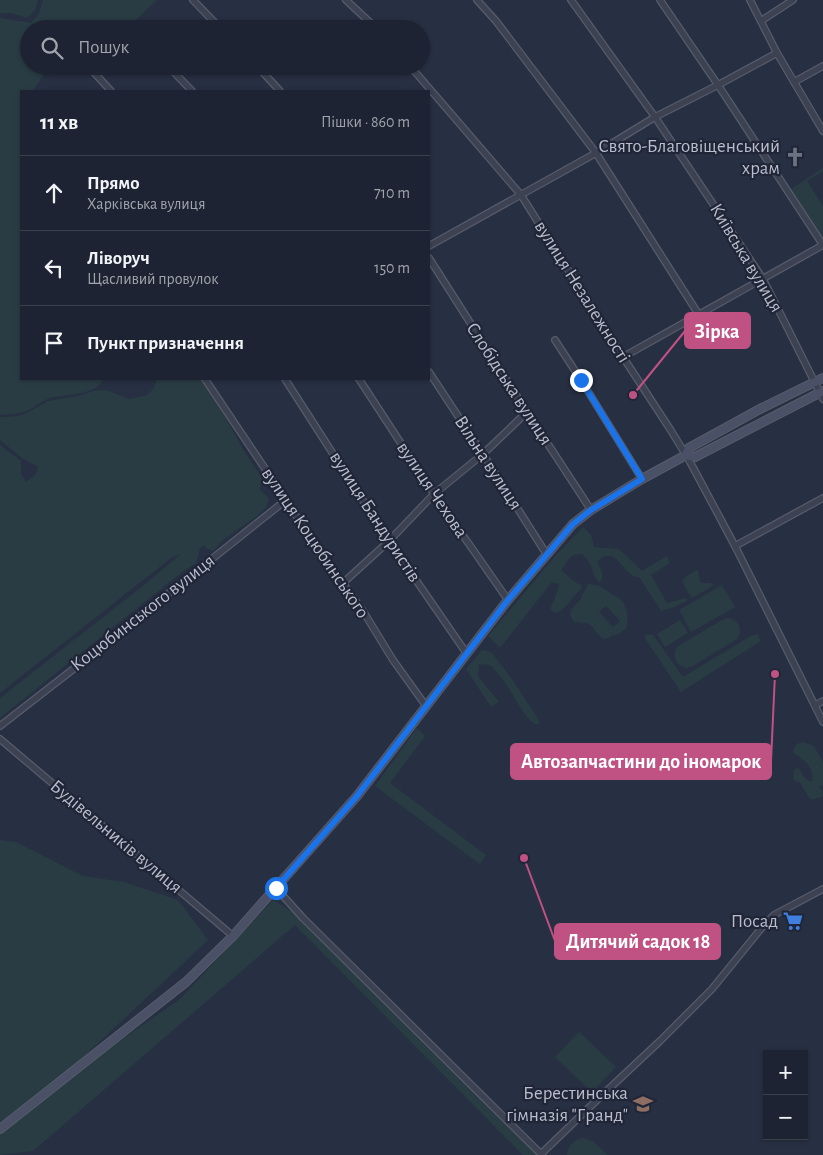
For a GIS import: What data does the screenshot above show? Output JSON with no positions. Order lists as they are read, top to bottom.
{
  "streets": {
    "street": [
      "Київська вулиця",
      "вулиця Незалежності",
      "Слобідська вулиця",
      "Вільна вулиця",
      "вулиця Чехова",
      "вулиця Бандуристів",
      "вулиця Коцюбинського",
      "Коцюбинського вулиця",
      "Будівельників вулиця"
    ]
  },
  "crossings": [
    ["вулиця Коцюбинського", "Коцюбинського вулиця"]
  ],
  "places": {
    "church": ["Свято-Благовіщенський храм"],
    "other": ["Зірка", "Автозапчастини до іномарок", "Дитячий садок 18"],
    "supermarket": ["Посад"],
    "school or university": ["Берестинська гімназія \"Гранд\""]
  },
  "page": {
    "search": "Пошук",
    "heading": ["11 хв", "Пішки · 860 m"],
    "list": [
      ["Прямо", "Харківська вулиця", "710 m"],
      ["Ліворуч", "Щасливий провулок", "150 m"],
      "Пункт призначення"
    ],
    "map_buttons": ["+", "−"]
  }
}
